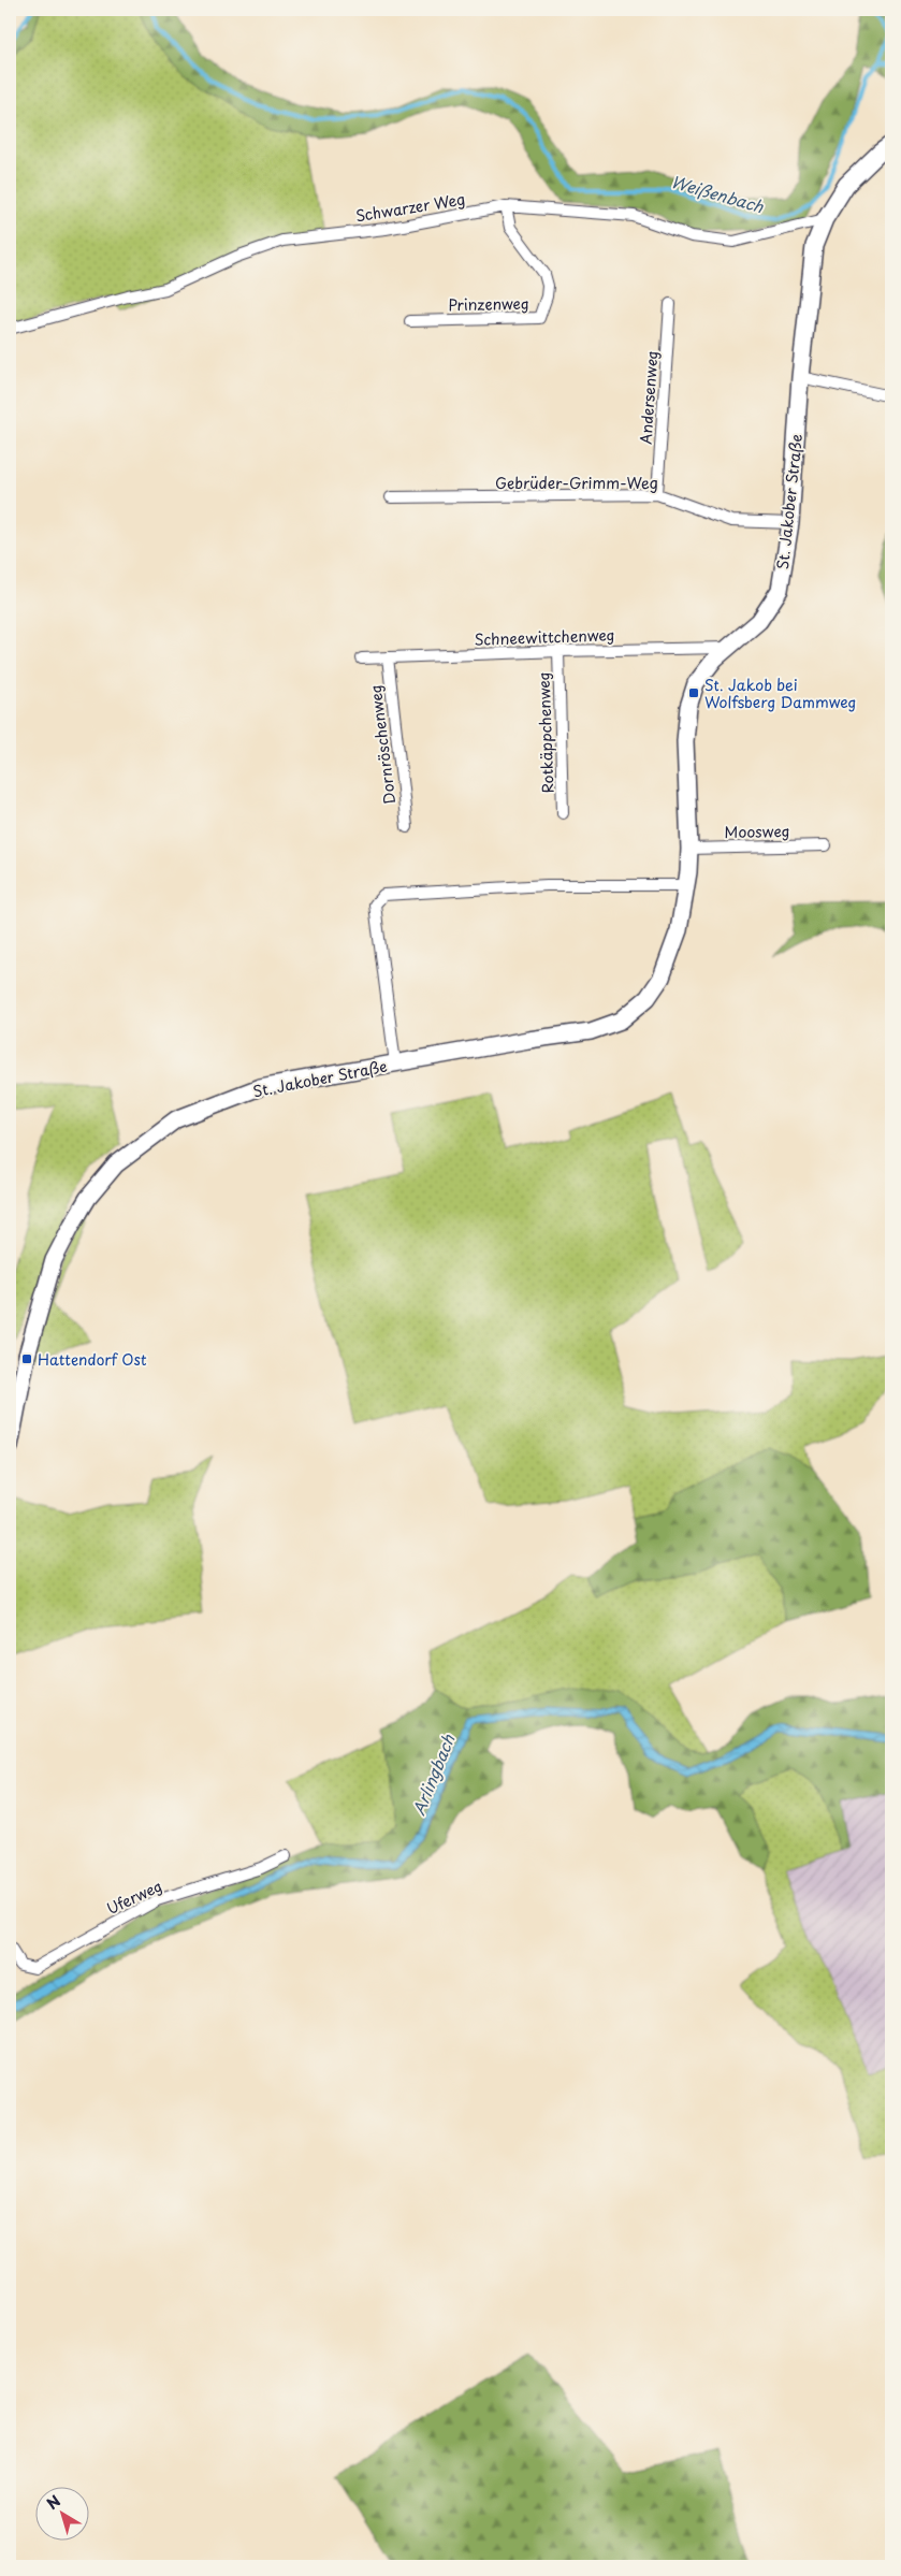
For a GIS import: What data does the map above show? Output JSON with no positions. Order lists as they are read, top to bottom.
{
  "streets": {
    "main road": ["St. Jakober Straße"],
    "street": [
      "Schwarzer Weg",
      "Prinzenweg",
      "Andersenweg",
      "Gebrüder-Grimm-Weg",
      "Schneewittchenweg",
      "Rotkäppchenweg",
      "Dornröschenweg",
      "Moosweg",
      "Uferweg"
    ]
  },
  "crossings": [
    ["Schwarzer Weg", "Prinzenweg"],
    ["Schwarzer Weg", "St. Jakober Straße"],
    ["Andersenweg", "Gebrüder-Grimm-Weg"],
    ["Gebrüder-Grimm-Weg", "St. Jakober Straße"],
    ["St. Jakober Straße", "Schneewittchenweg"],
    ["St. Jakober Straße", "Moosweg"],
    ["Schneewittchenweg", "Rotkäppchenweg"],
    ["Schneewittchenweg", "Dornröschenweg"]
  ],
  "water": ["Weißenbach", "Arlingbach"],
  "places": {
    "transit": ["St. Jakob bei Wolfsberg Dammweg", "Hattendorf Ost"]
  },
  "north": "top left"
}
